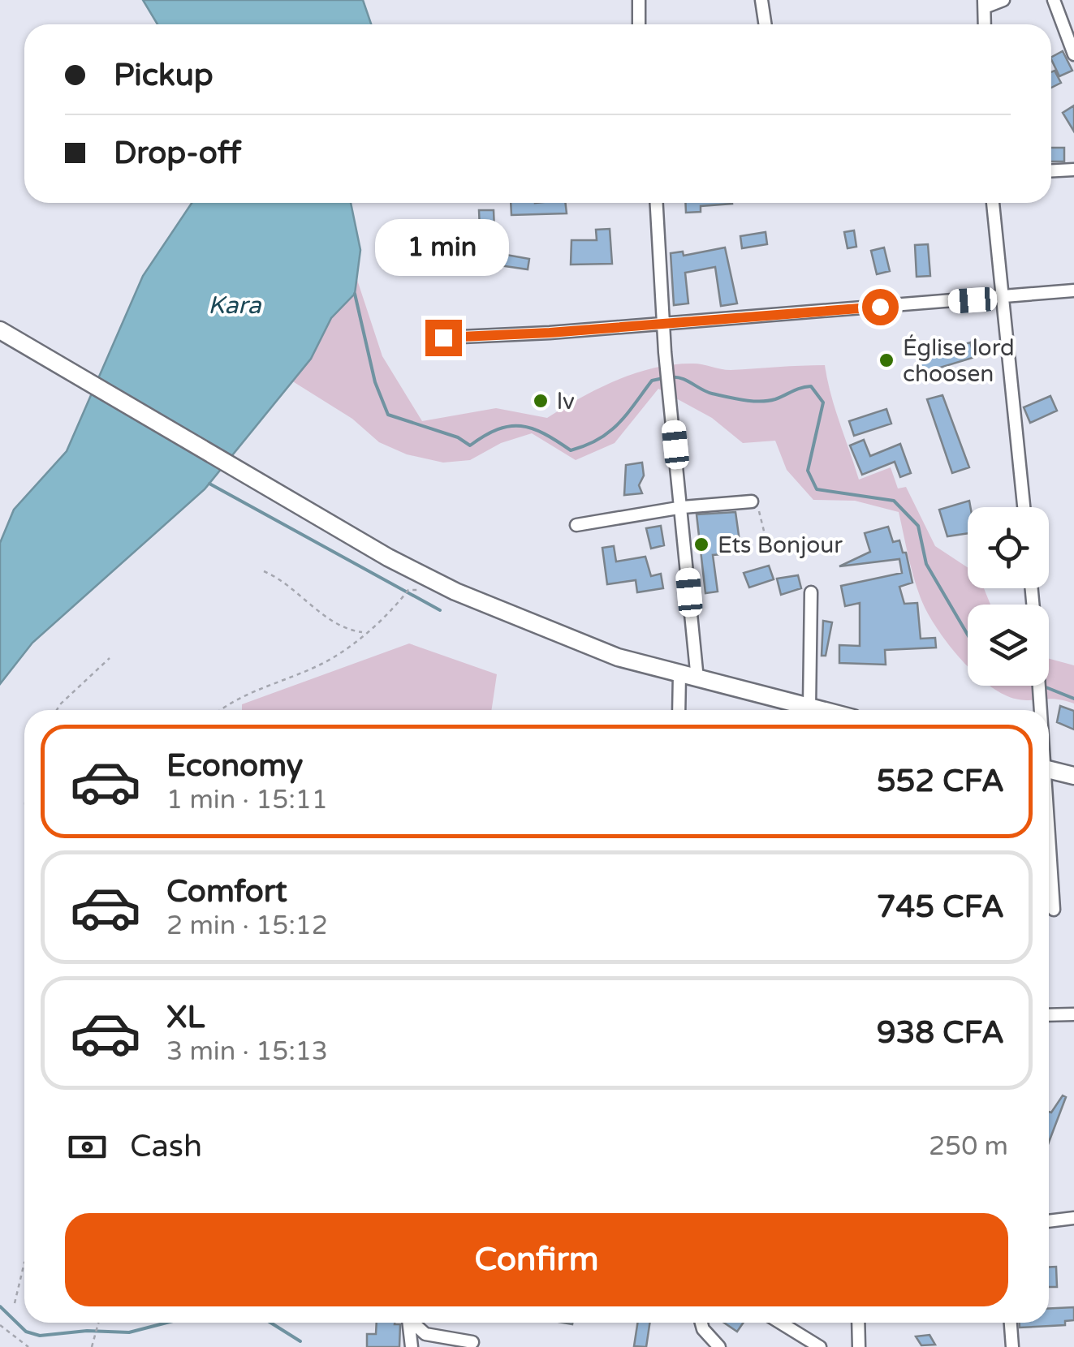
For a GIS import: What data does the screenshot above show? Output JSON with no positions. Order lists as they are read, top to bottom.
{
  "water": ["Kara"],
  "places": ["Église lord choosen", "lv", "Ets Bonjour"],
  "page": {
    "banner": ["Pickup", "Drop-off"],
    "bubble": "1 min",
    "list": [
      {
        "name": "Economy",
        "note": "1 min · 15:11",
        "value": "552 CFA"
      },
      {
        "name": "Comfort",
        "note": "2 min · 15:12",
        "value": "745 CFA"
      },
      {
        "name": "XL",
        "note": "3 min · 15:13",
        "value": "938 CFA"
      }
    ],
    "pay": ["Cash", "250 m"],
    "buttons": "Confirm"
  }
}
